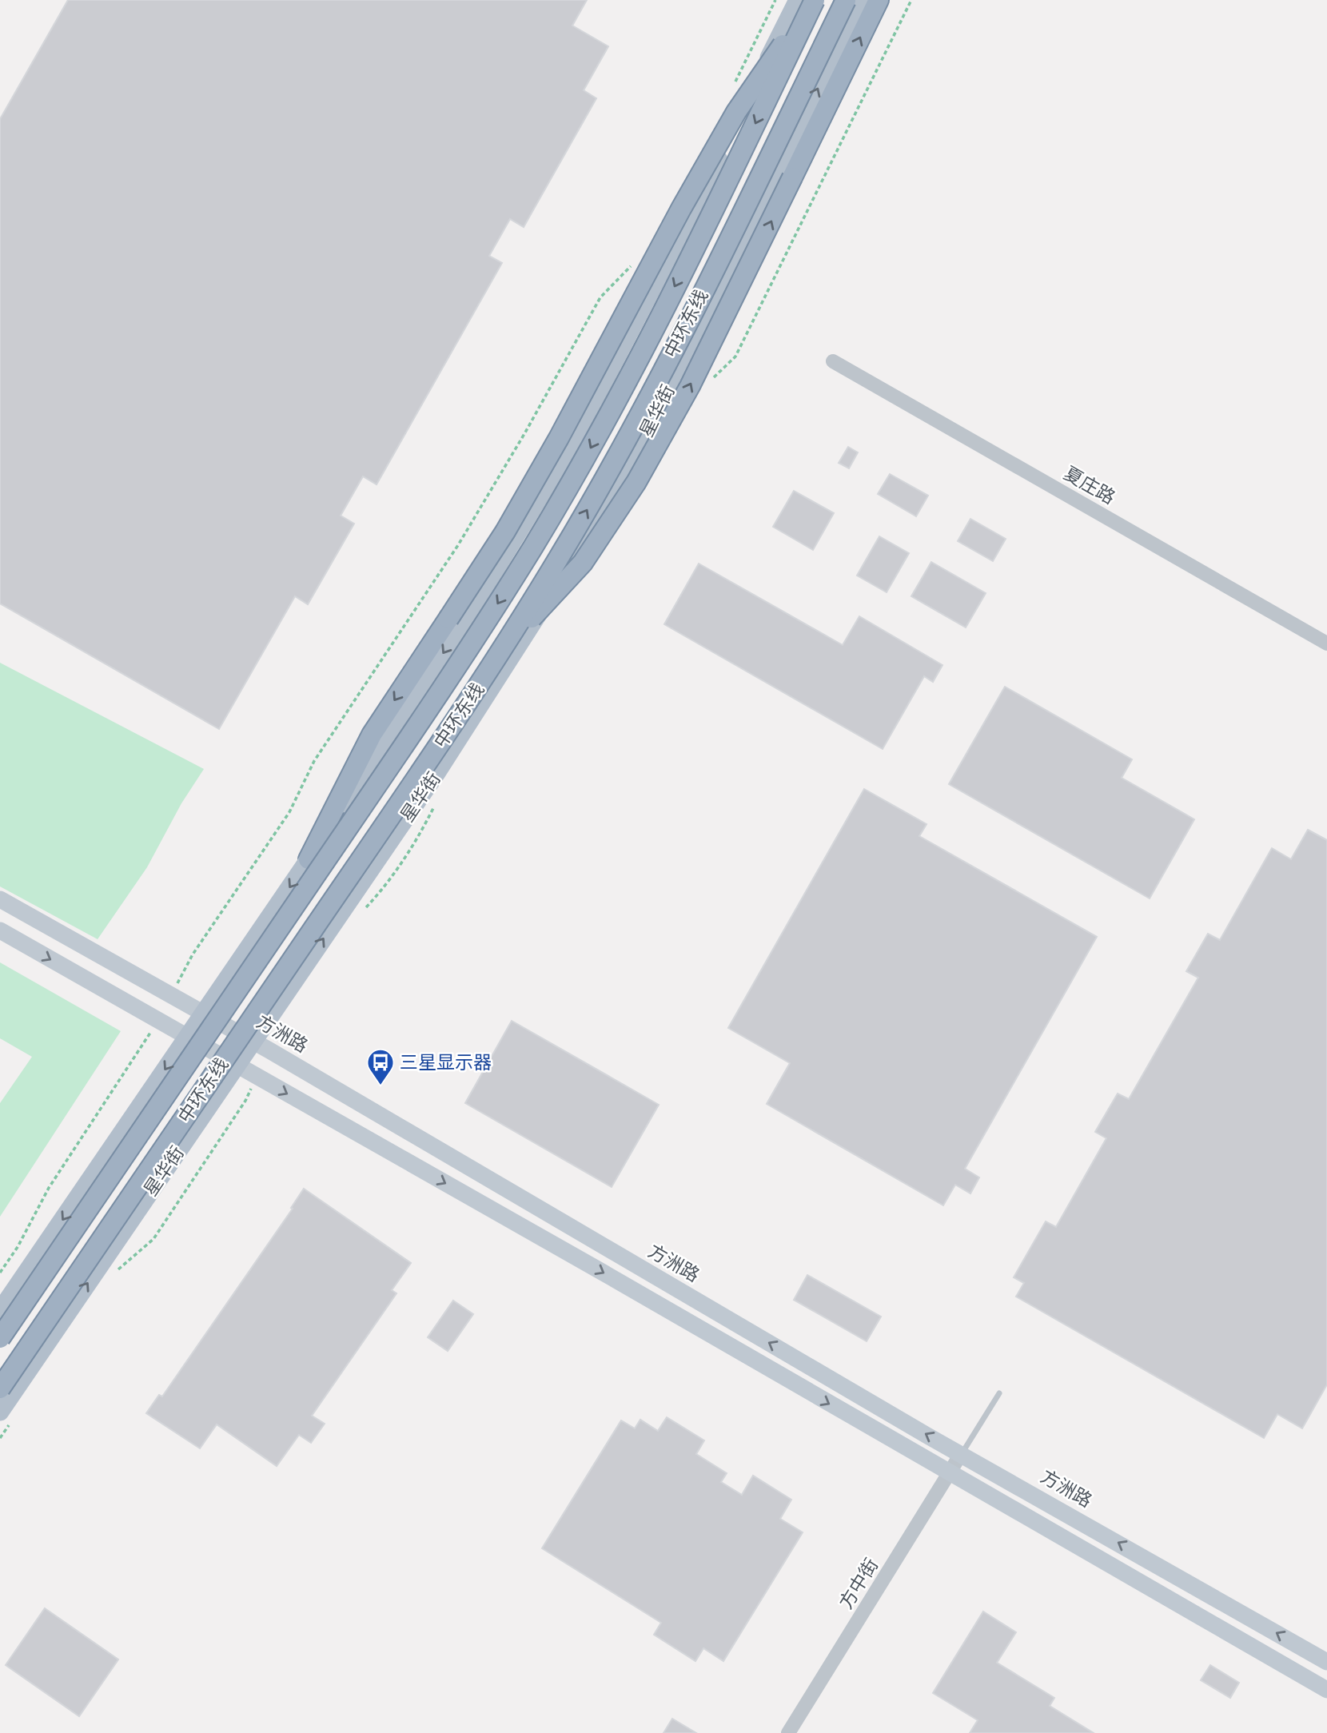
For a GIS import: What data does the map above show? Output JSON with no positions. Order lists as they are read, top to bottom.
{
  "streets": {
    "highway": ["中环东线"],
    "main road": ["星华街", "方洲路"],
    "street": ["夏庄路", "方中街"]
  },
  "crossings": [
    ["星华街", "方洲路"],
    ["方洲路", "方中街"]
  ],
  "places": {
    "bus stop": ["三星显示器"]
  }
}
